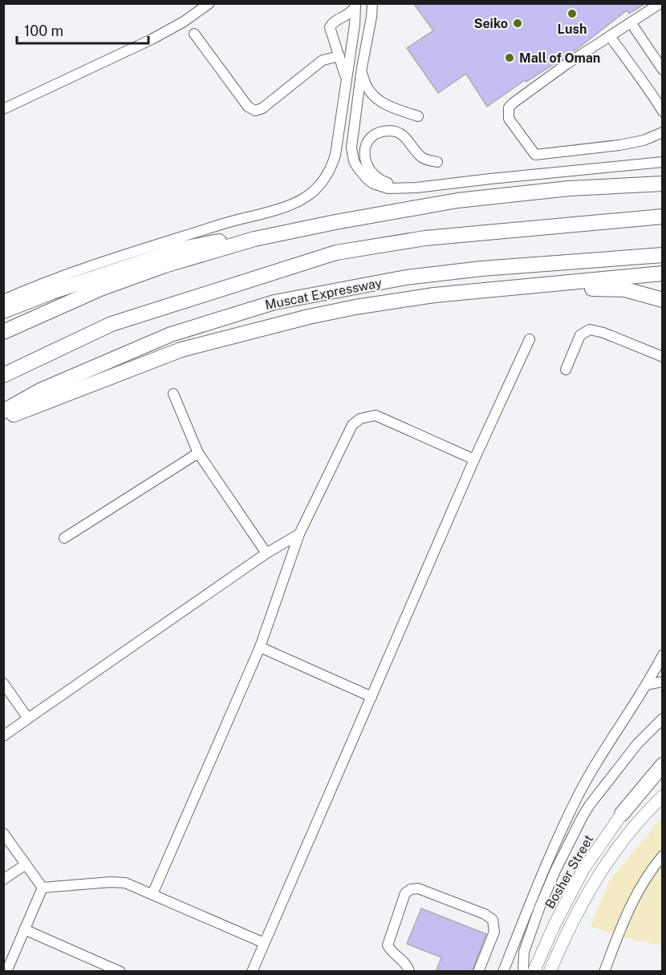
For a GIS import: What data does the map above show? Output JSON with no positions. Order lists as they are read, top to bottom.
{
  "streets": {
    "highway": ["Muscat Expressway"],
    "main road": ["Bosher Street"]
  },
  "places": ["Lush", "Seiko", "Mall of Oman"],
  "scale_bar": "100 m"
}
